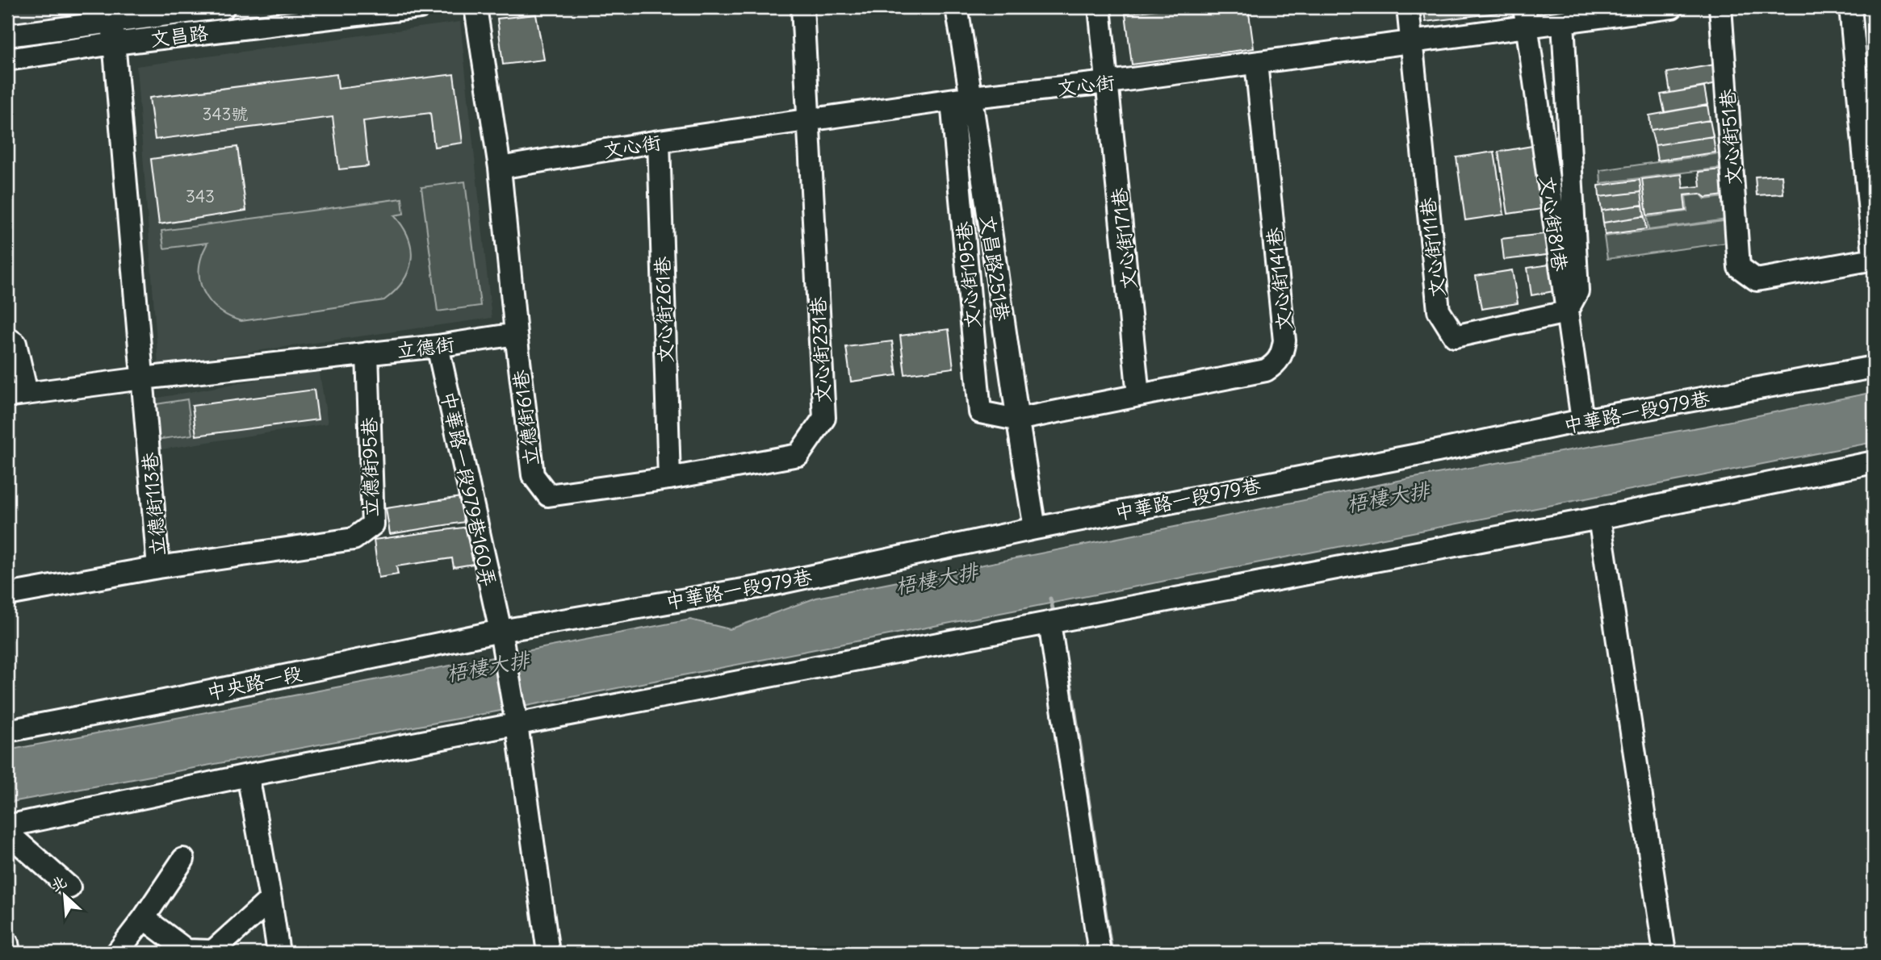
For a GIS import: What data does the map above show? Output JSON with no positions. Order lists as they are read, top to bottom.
{
  "streets": {
    "street": [
      "文昌路",
      "文心街",
      "文心街51巷",
      "文心街81巷",
      "文心街171巷",
      "文心街111巷",
      "文昌路251巷",
      "文心街195巷",
      "文心街141巷",
      "文心街261巷",
      "立德街",
      "文心街231巷",
      "中華路一段979巷",
      "立德街61巷",
      "立德街95巷",
      "中華路一段979巷160弄",
      "立德街113巷",
      "中央路一段"
    ]
  },
  "crossings": [
    ["文昌路", "立德街113巷"],
    ["文心街", "文心街81巷"],
    ["文心街", "文心街171巷"],
    ["文心街", "文心街111巷"],
    ["文心街", "文昌路251巷"],
    ["文心街", "文心街195巷"],
    ["文心街", "文心街141巷"],
    ["文心街", "文心街261巷"],
    ["文心街", "文心街231巷"],
    ["文心街81巷", "文心街111巷"],
    ["文心街81巷", "中華路一段979巷"],
    ["文心街171巷", "文心街141巷"],
    ["文昌路251巷", "文心街195巷"],
    ["文昌路251巷", "文心街141巷"],
    ["文昌路251巷", "中華路一段979巷"],
    ["文心街195巷", "文心街141巷"],
    ["文心街261巷", "文心街231巷"],
    ["立德街", "立德街61巷"],
    ["立德街", "立德街95巷"],
    ["立德街", "中華路一段979巷160弄"],
    ["立德街", "立德街113巷"],
    ["文心街231巷", "立德街61巷"],
    ["中華路一段979巷", "中華路一段979巷160弄"],
    ["中華路一段979巷", "中央路一段"],
    ["立德街95巷", "立德街113巷"],
    ["中華路一段979巷160弄", "中央路一段"]
  ],
  "water": ["梧棲大排"],
  "house_numbers": ["343號", "343"],
  "north": "top left"
}
